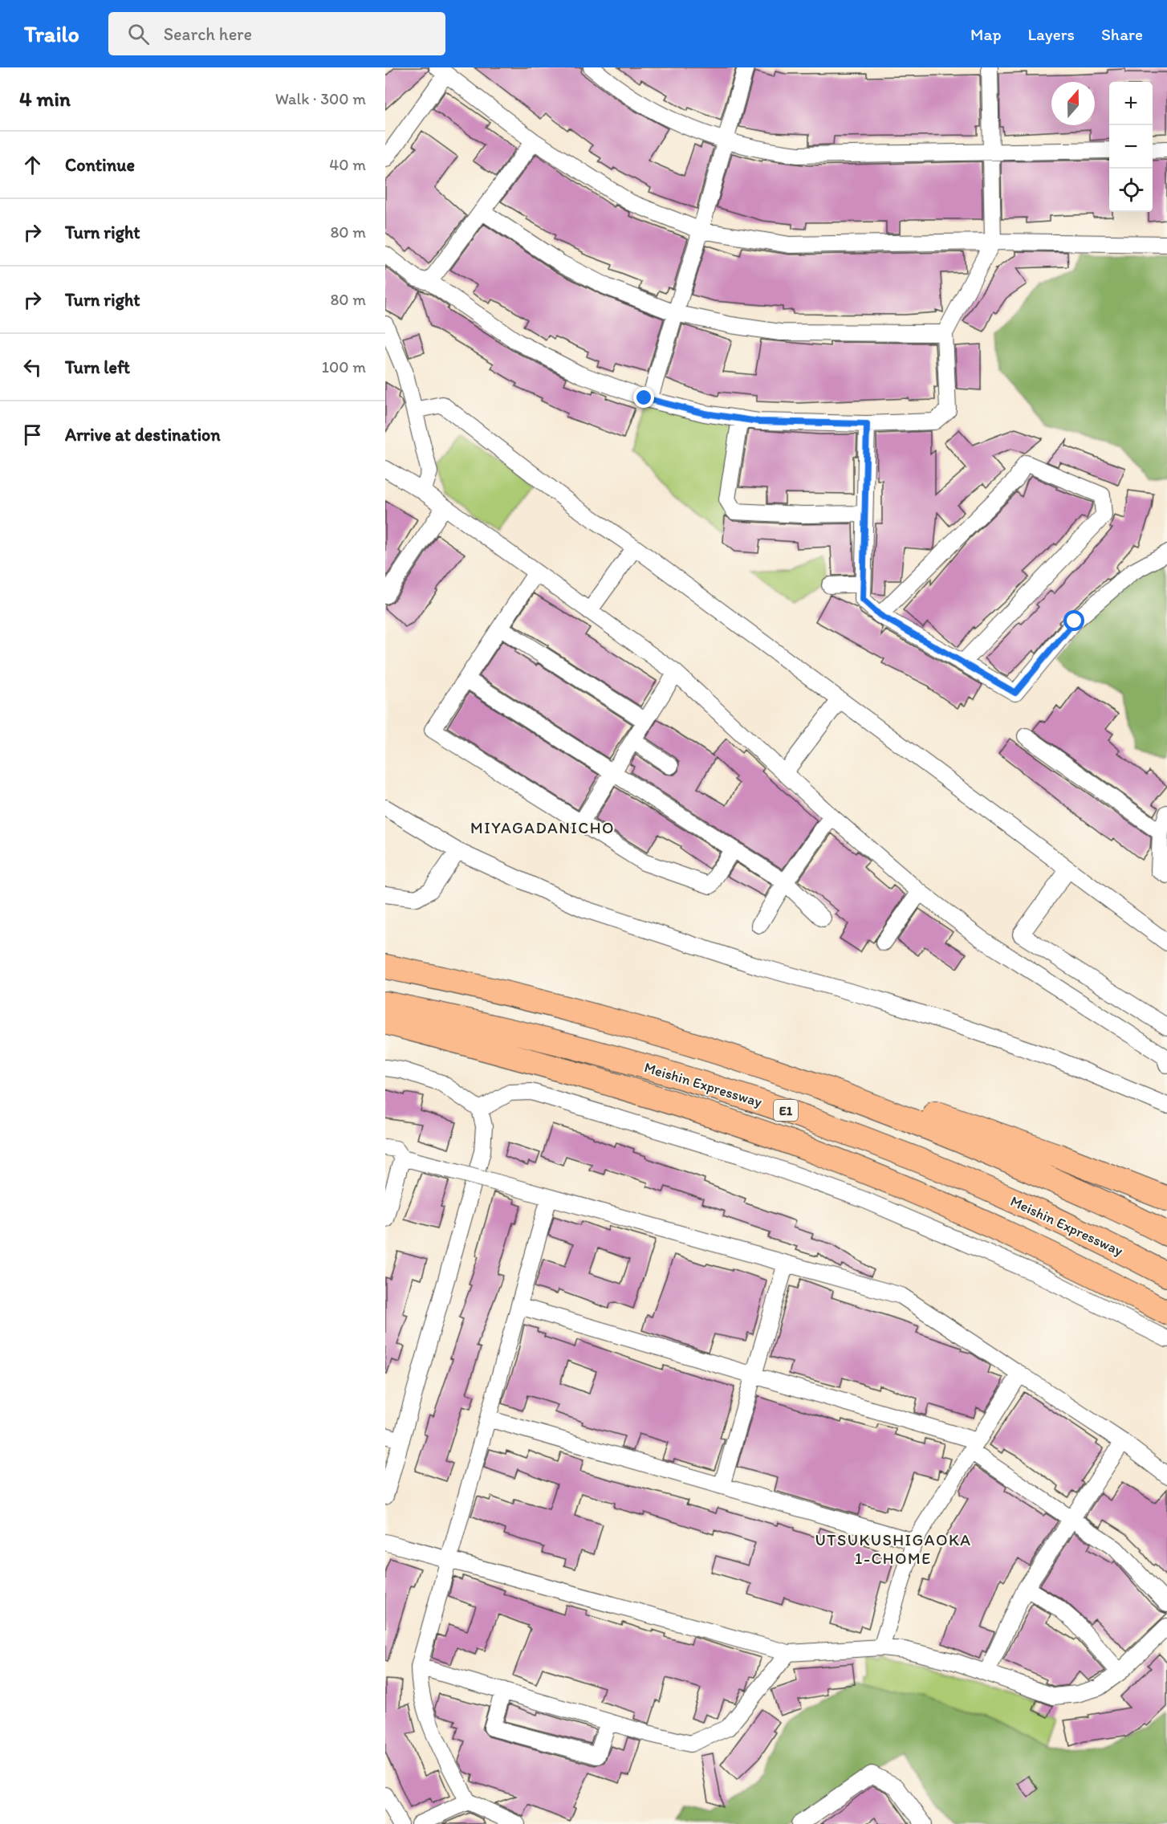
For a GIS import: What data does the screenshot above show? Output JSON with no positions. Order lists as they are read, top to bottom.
{
  "streets": {
    "highway": ["Meishin Expressway", "E1"]
  },
  "districts": ["MIYAGADANICHO", "UTSUKUSHIGAOKA 1-CHOME"],
  "north": "top",
  "page": {
    "header": "Trailo",
    "search": "Search here",
    "nav": ["Map", "Layers", "Share"],
    "heading": ["4 min", "Walk · 300 m"],
    "map_buttons": ["+", "−"],
    "list": [
      ["Continue", "40 m"],
      ["Turn right", "80 m"],
      ["Turn right", "80 m"],
      ["Turn left", "100 m"],
      "Arrive at destination"
    ]
  }
}
